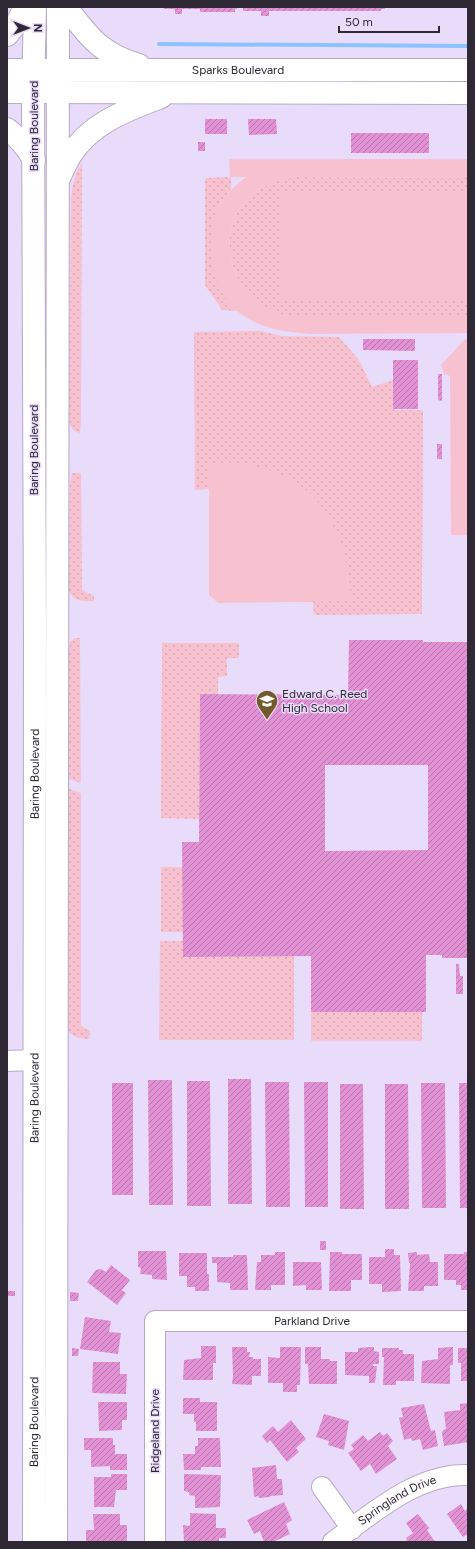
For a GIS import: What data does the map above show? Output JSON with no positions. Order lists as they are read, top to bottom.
{
  "streets": {
    "main road": ["Sparks Boulevard", "Baring Boulevard"],
    "street": ["Parkland Drive", "Ridgeland Drive", "Springland Drive"]
  },
  "crossings": [
    ["Sparks Boulevard", "Baring Boulevard"],
    ["Parkland Drive", "Ridgeland Drive"]
  ],
  "places": {
    "school or university": ["Edward C. Reed High School"]
  },
  "scale_bar": "50 m",
  "north": "right"
}
